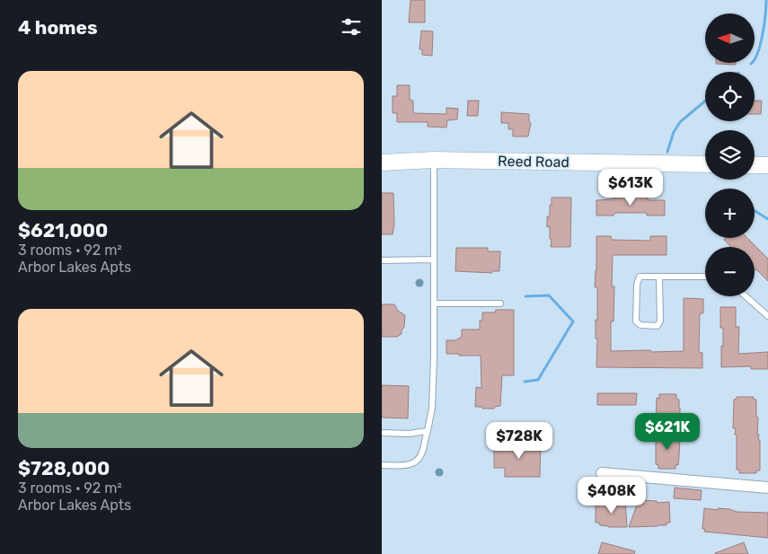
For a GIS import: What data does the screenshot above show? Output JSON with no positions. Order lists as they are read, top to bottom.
{
  "streets": {
    "main road": ["Reed Road"]
  },
  "north": "left",
  "page": {
    "heading": "4 homes",
    "map_buttons": ["+", "−"],
    "list": [
      {
        "name": "$621,000",
        "note": "3 rooms · 92 m² · Arbor Lakes Apts"
      },
      {
        "name": "$728,000",
        "note": "3 rooms · 92 m² · Arbor Lakes Apts"
      }
    ],
    "price": [
      "$613K",
      "$621K",
      "$728K",
      "$408K"
    ]
  }
}
